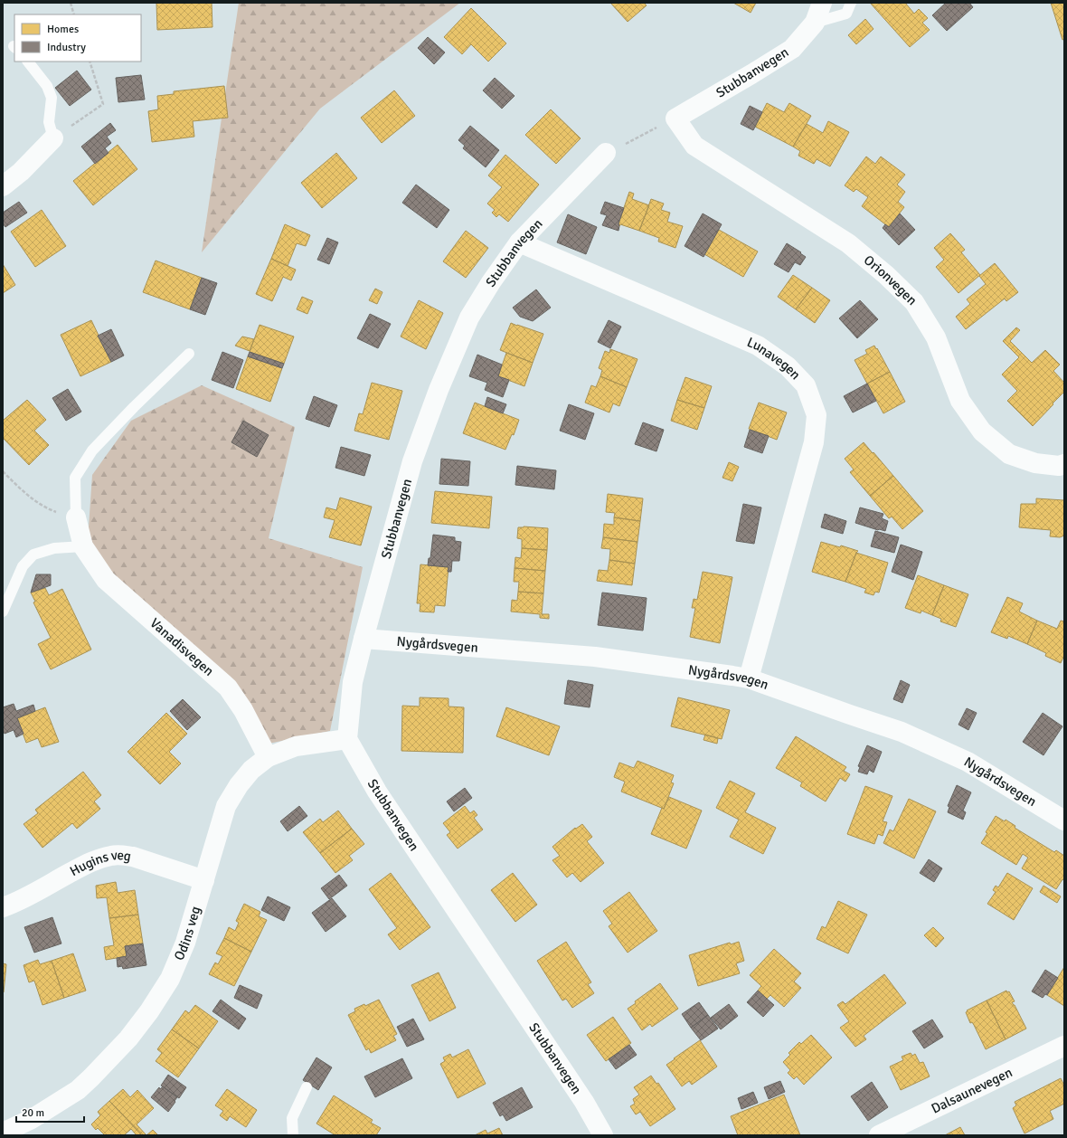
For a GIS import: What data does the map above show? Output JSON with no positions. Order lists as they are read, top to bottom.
{
  "streets": {
    "street": [
      "Stubbanvegen",
      "Orionvegen",
      "Lunavegen",
      "Nygårdsvegen",
      "Vanadisvegen",
      "Hugins veg",
      "Odins veg",
      "Dalsaunevegen"
    ]
  },
  "crossings": [
    ["Stubbanvegen", "Orionvegen"],
    ["Stubbanvegen", "Lunavegen"],
    ["Stubbanvegen", "Nygårdsvegen"],
    ["Stubbanvegen", "Odins veg"],
    ["Lunavegen", "Nygårdsvegen"],
    ["Vanadisvegen", "Odins veg"],
    ["Hugins veg", "Odins veg"]
  ],
  "legend": ["Homes", "Industry"],
  "scale_bar": "20 m"
}
